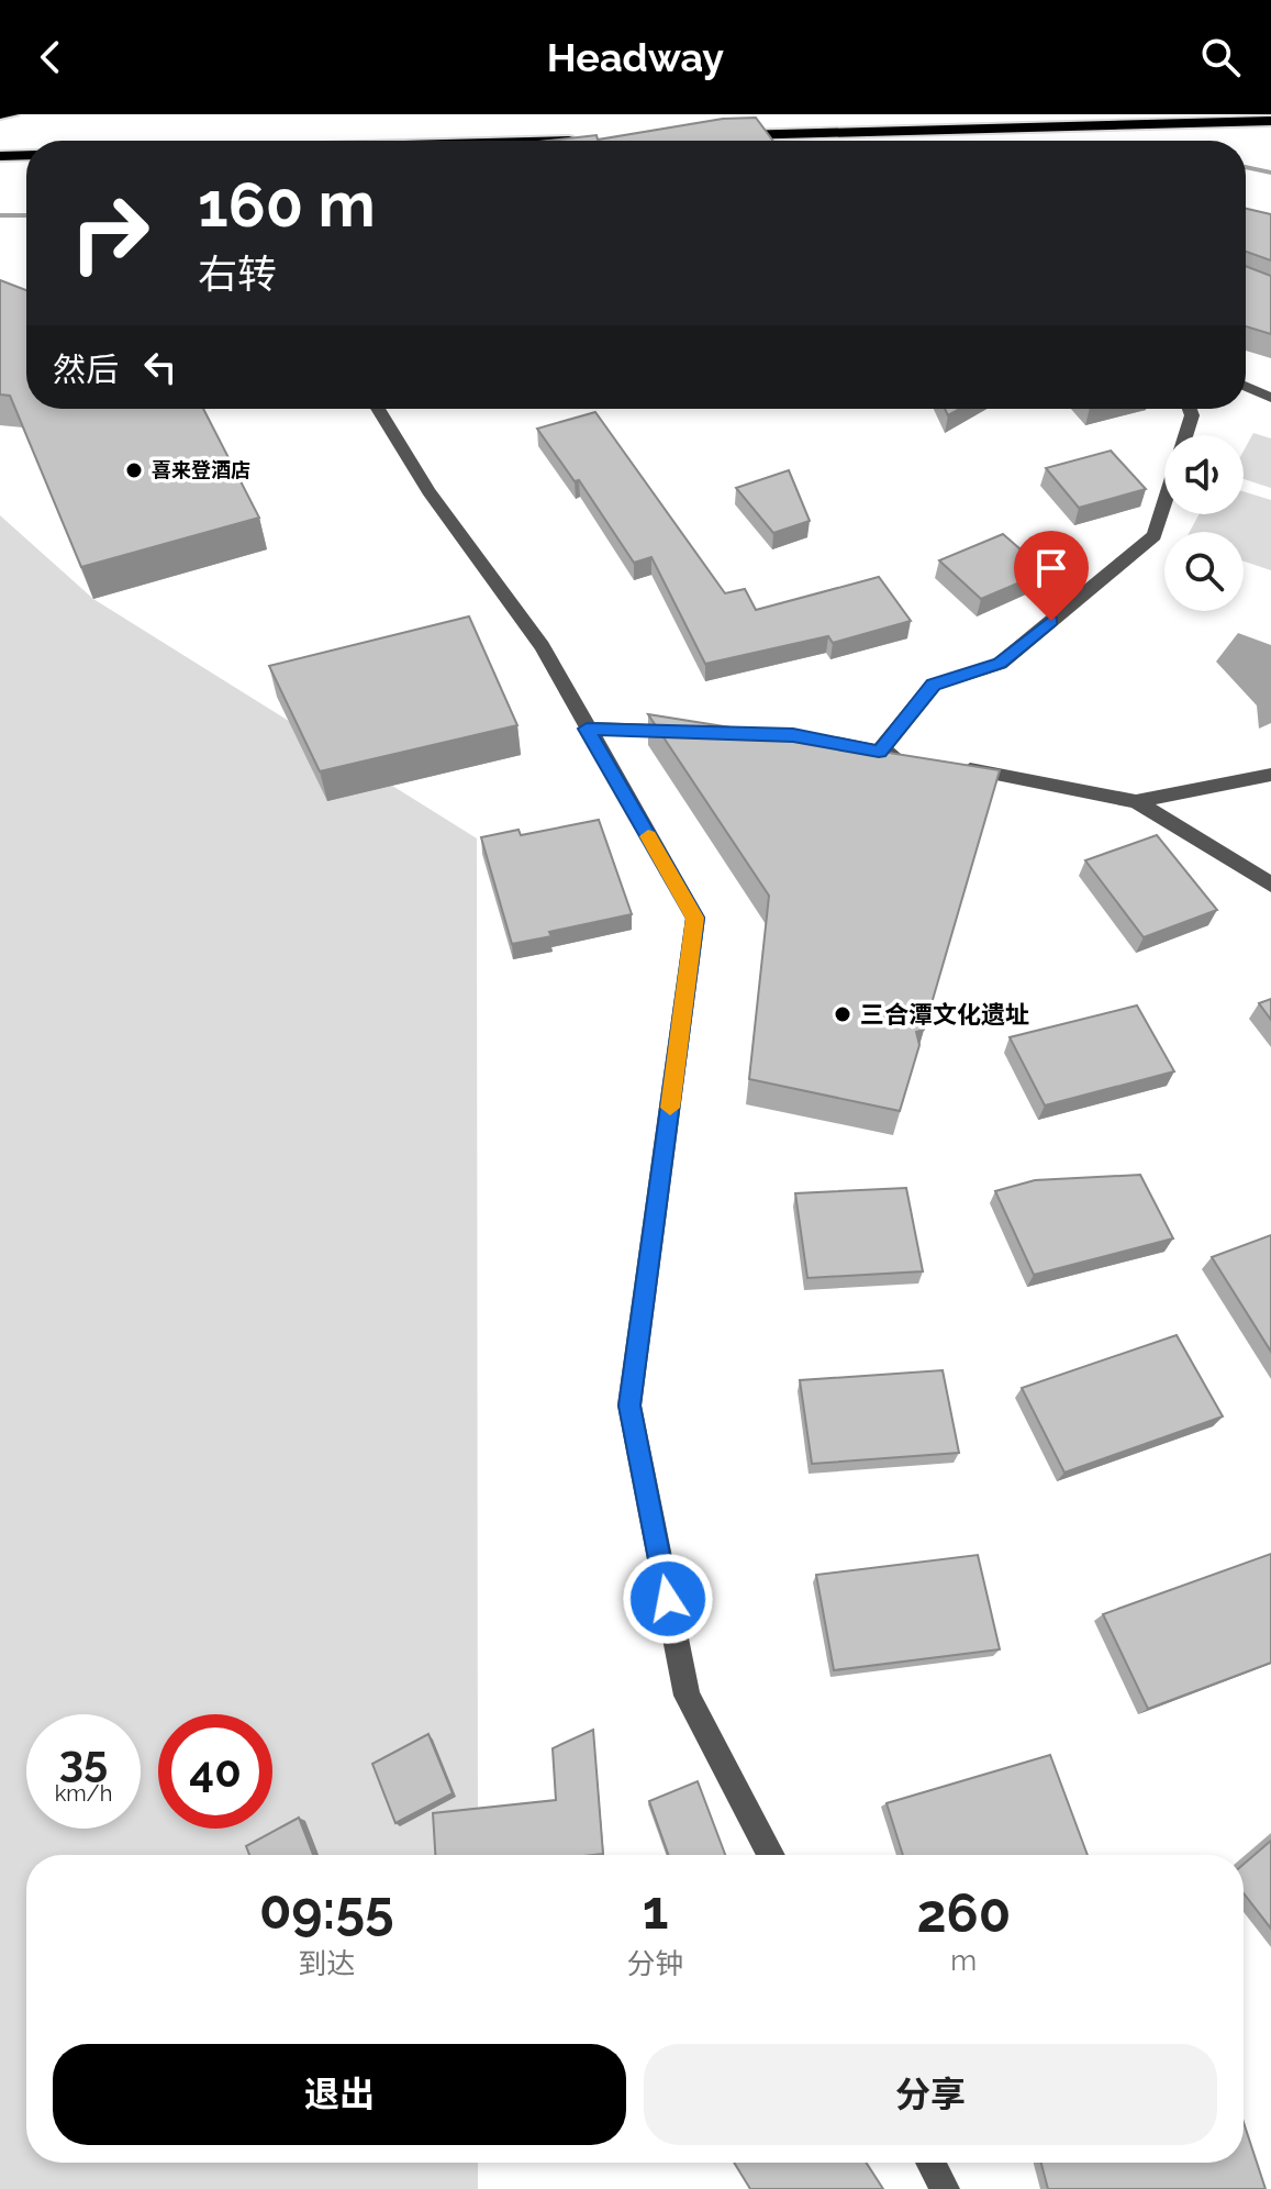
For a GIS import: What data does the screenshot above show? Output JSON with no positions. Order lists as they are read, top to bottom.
{
  "places": ["喜来登酒店", "三合潭文化遗址"],
  "page": {
    "header": "Headway",
    "turn": ["160 m", "右转"],
    "then": "然后",
    "speed": "35 km/h",
    "limit": "40",
    "eta": [
      "09:55",
      "到达",
      "1",
      "分钟",
      "260",
      "m"
    ],
    "buttons": ["退出", "分享"]
  }
}
